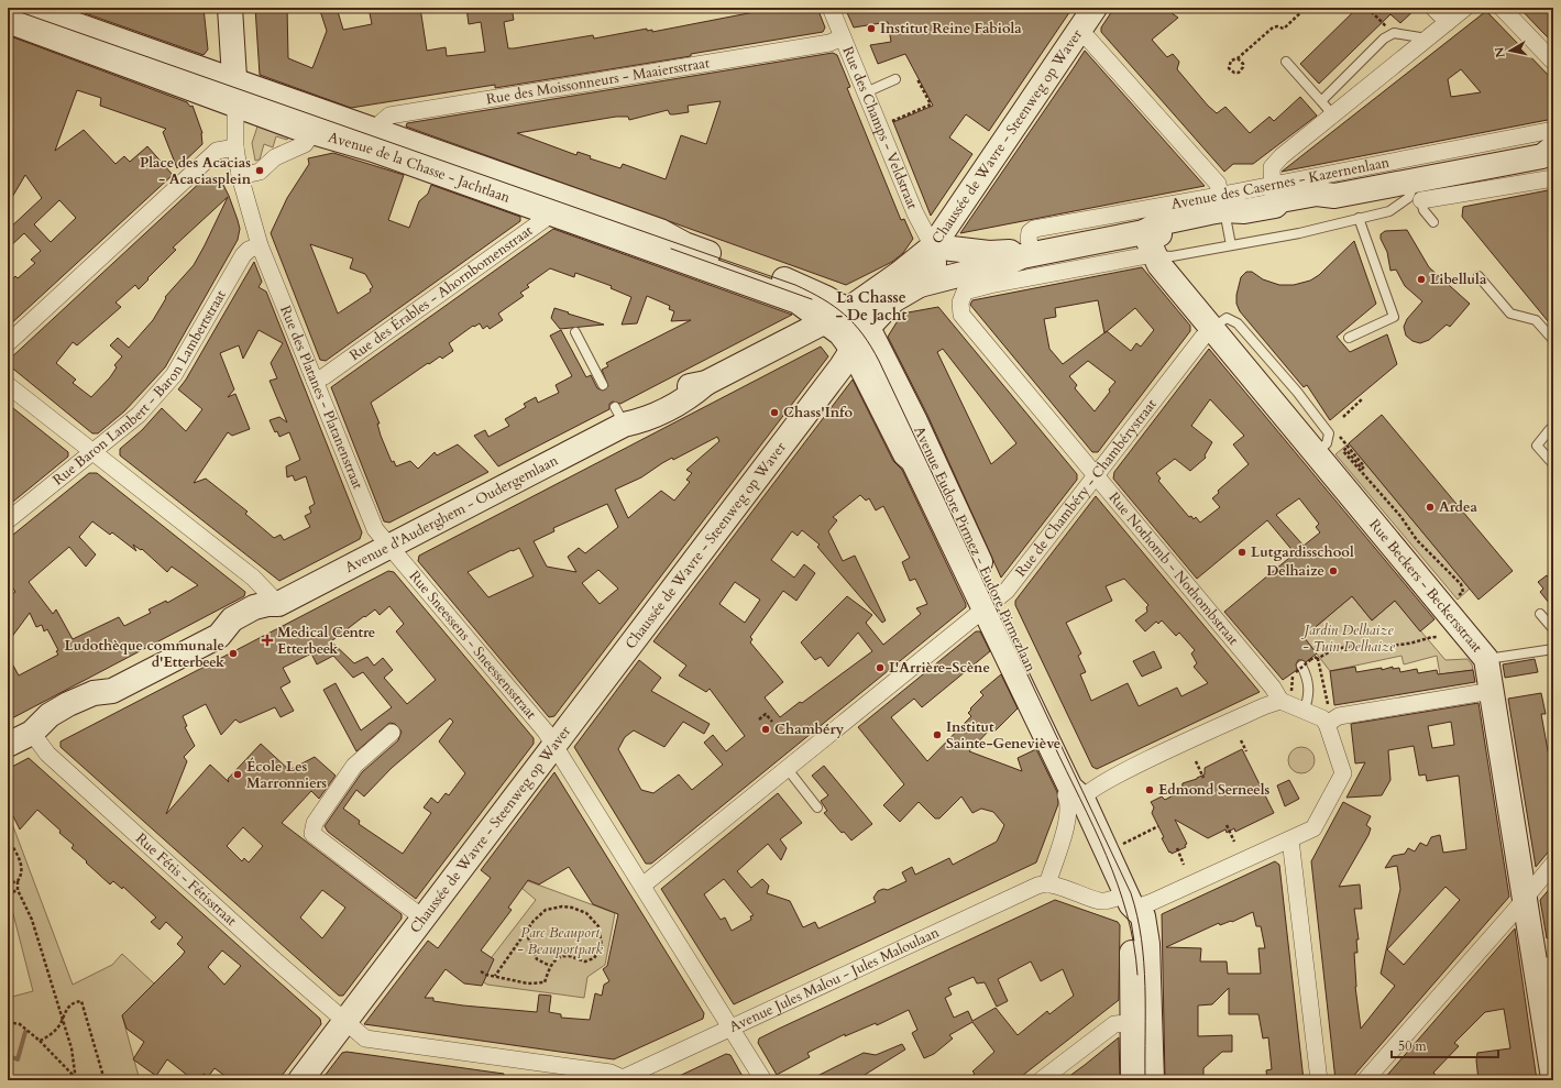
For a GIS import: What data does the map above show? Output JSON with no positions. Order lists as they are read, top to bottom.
{
  "streets": {
    "street": [
      "Rue des Moissonneurs - Maaiersstraat",
      "Rue des Champs - Veldstraat",
      "Chaussée de Wavre - Steenweg op Waver",
      "Avenue de la Chasse - Jachtlaan",
      "Avenue des Casernes - Kazernenlaan",
      "Rue des Érables - Ahornbomenstraat",
      "Rue Baron Lambert - Baron Lambertstraat",
      "Rue des Platanes - Platanenstraat",
      "Rue de Chambéry - Chambérystraat",
      "Avenue d'Auderghem - Oudergemlaan",
      "Avenue Eudore Pirmez - Eudore Pirmezlaan",
      "Rue Nothomb - Nothombstraat",
      "Rue Beckers - Beckersstraat",
      "Rue Sneessens - Sneessensstraat",
      "Rue Fétis - Fétisstraat",
      "Avenue Jules Malou - Jules Maloulaan"
    ]
  },
  "crossings": [
    ["Rue des Moissonneurs - Maaiersstraat", "Rue des Champs - Veldstraat"],
    ["Rue des Moissonneurs - Maaiersstraat", "Avenue de la Chasse - Jachtlaan"],
    ["Rue des Champs - Veldstraat", "Chaussée de Wavre - Steenweg op Waver"],
    ["Rue des Champs - Veldstraat", "Avenue des Casernes - Kazernenlaan"],
    ["Rue des Champs - Veldstraat", "Avenue d'Auderghem - Oudergemlaan"],
    ["Chaussée de Wavre - Steenweg op Waver", "Avenue des Casernes - Kazernenlaan"],
    ["Chaussée de Wavre - Steenweg op Waver", "Avenue d'Auderghem - Oudergemlaan"],
    ["Chaussée de Wavre - Steenweg op Waver", "Avenue Eudore Pirmez - Eudore Pirmezlaan"],
    ["Chaussée de Wavre - Steenweg op Waver", "Rue Sneessens - Sneessensstraat"],
    ["Chaussée de Wavre - Steenweg op Waver", "Rue Fétis - Fétisstraat"],
    ["Avenue de la Chasse - Jachtlaan", "Rue des Érables - Ahornbomenstraat"],
    ["Avenue de la Chasse - Jachtlaan", "Avenue d'Auderghem - Oudergemlaan"],
    ["Avenue de la Chasse - Jachtlaan", "Avenue Eudore Pirmez - Eudore Pirmezlaan"],
    ["Avenue des Casernes - Kazernenlaan", "Avenue d'Auderghem - Oudergemlaan"],
    ["Avenue des Casernes - Kazernenlaan", "Rue Beckers - Beckersstraat"],
    ["Rue des Érables - Ahornbomenstraat", "Rue des Platanes - Platanenstraat"],
    ["Rue Baron Lambert - Baron Lambertstraat", "Rue des Platanes - Platanenstraat"],
    ["Rue des Platanes - Platanenstraat", "Avenue d'Auderghem - Oudergemlaan"],
    ["Rue des Platanes - Platanenstraat", "Rue Sneessens - Sneessensstraat"],
    ["Rue de Chambéry - Chambérystraat", "Avenue Eudore Pirmez - Eudore Pirmezlaan"],
    ["Rue de Chambéry - Chambérystraat", "Rue Nothomb - Nothombstraat"],
    ["Rue de Chambéry - Chambérystraat", "Rue Beckers - Beckersstraat"],
    ["Rue de Chambéry - Chambérystraat", "Rue Sneessens - Sneessensstraat"],
    ["Avenue d'Auderghem - Oudergemlaan", "Avenue Eudore Pirmez - Eudore Pirmezlaan"],
    ["Avenue d'Auderghem - Oudergemlaan", "Rue Sneessens - Sneessensstraat"],
    ["Avenue d'Auderghem - Oudergemlaan", "Rue Fétis - Fétisstraat"],
    ["Rue Nothomb - Nothombstraat", "Rue Beckers - Beckersstraat"],
    ["Rue Sneessens - Sneessensstraat", "Avenue Jules Malou - Jules Maloulaan"],
    ["Rue Fétis - Fétisstraat", "Avenue Jules Malou - Jules Maloulaan"]
  ],
  "districts": ["La Chasse - De Jacht"],
  "parks": ["Jardin Delhaize - Tuin Delhaize", "Parc Beauport - Beauportpark"],
  "places": {
    "other": [
      "Institut Reine Fabiola",
      "Place des Acacias - Acaciasplein",
      "Libellula",
      "Chass'Info",
      "Ardea",
      "Lutgardisschool",
      "Delhaize",
      "Ludothèque communale d'Etterbeek",
      "L'Arrière-Scène",
      "Chambéry",
      "Institut Sainte-Geneviève",
      "École Les Marronniers",
      "Edmond Serneels"
    ],
    "health": ["Medical Centre Etterbeek"]
  },
  "scale_bar": "50 m",
  "north": "left"
}
